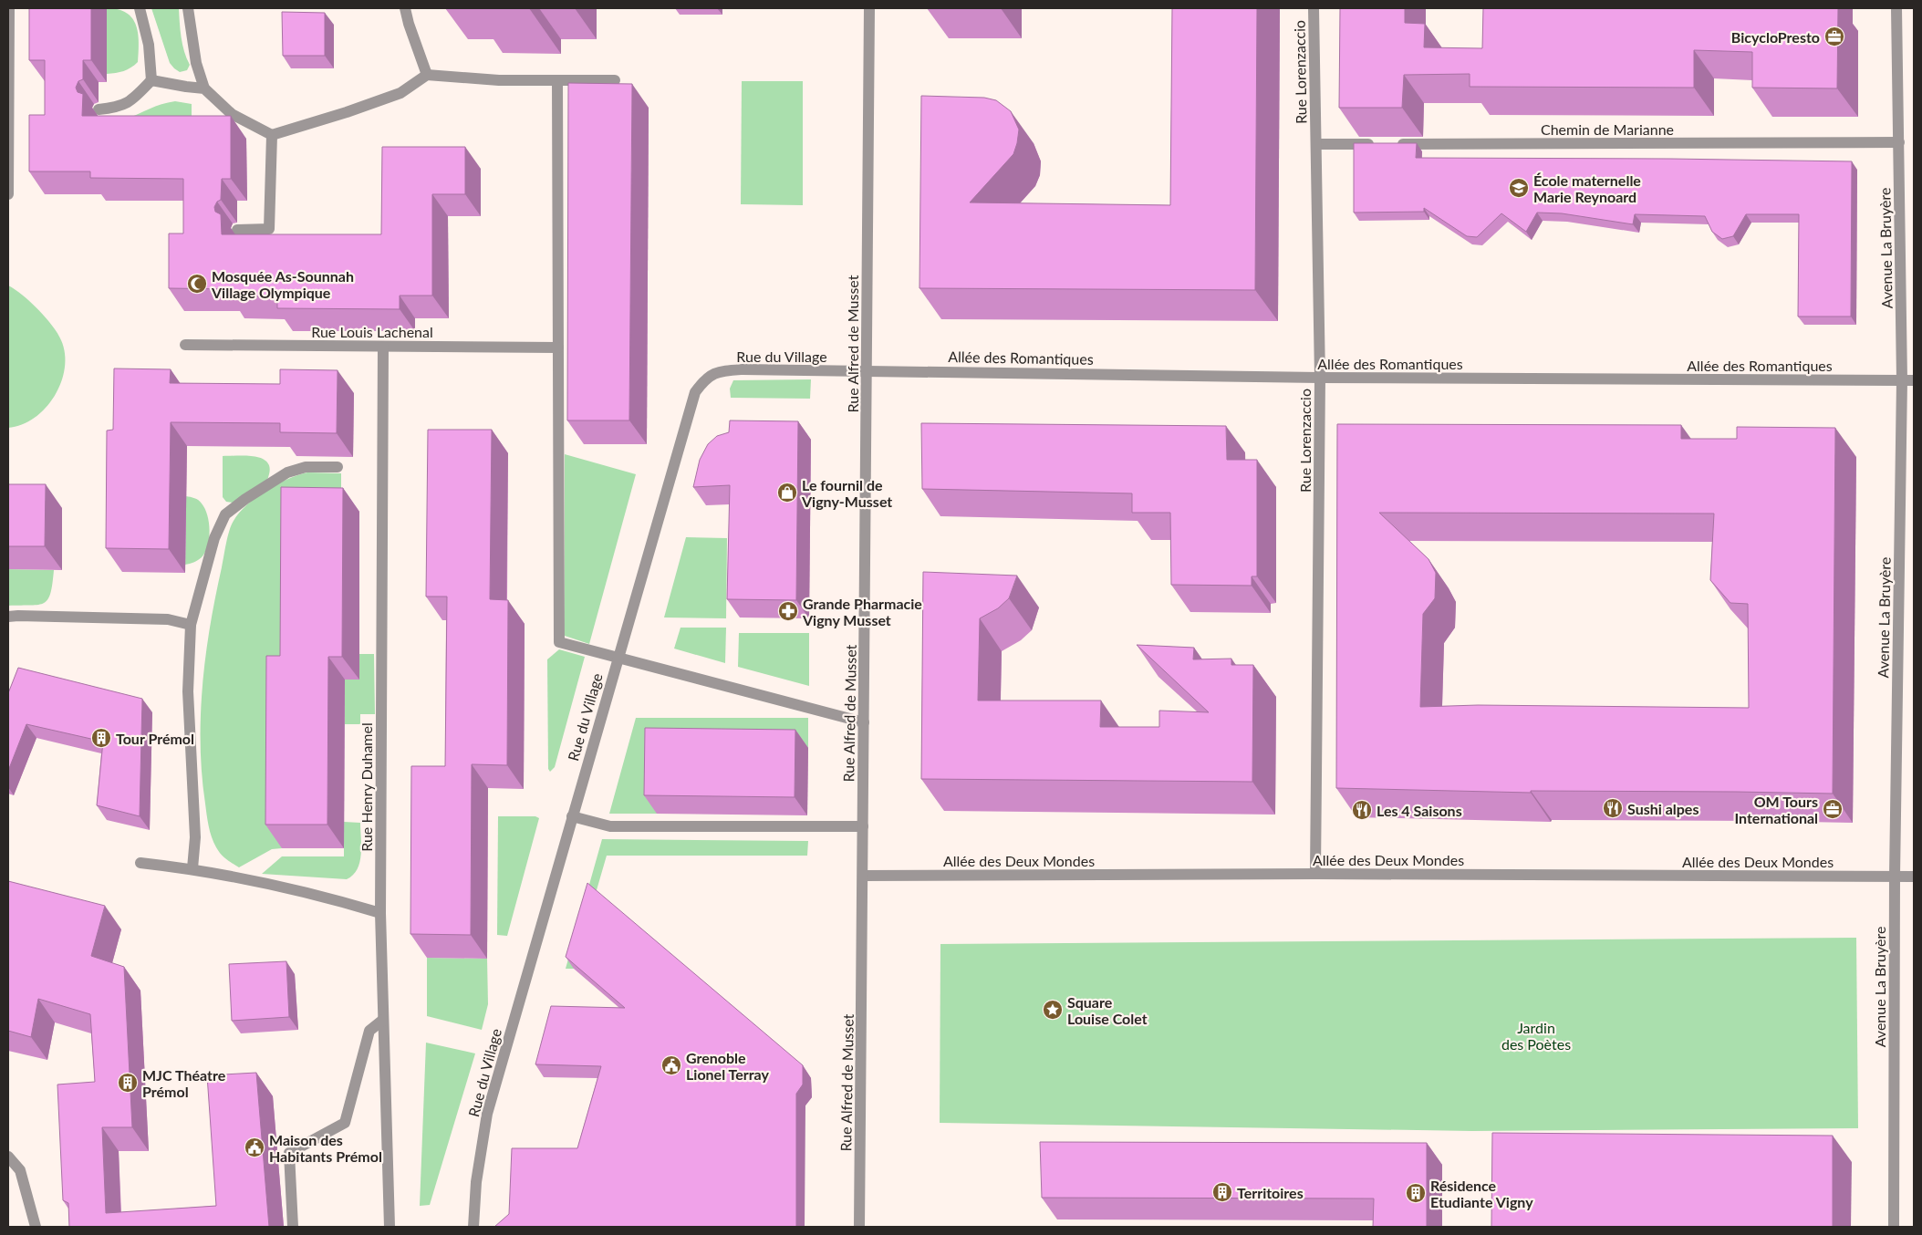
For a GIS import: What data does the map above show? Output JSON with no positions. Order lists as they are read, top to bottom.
{
  "streets": {
    "street": [
      "Rue Lorenzaccio",
      "Chemin de Marianne",
      "Avenue La Bruyère",
      "Rue Louis Lachenal",
      "Rue Alfred de Musset",
      "Rue du Village",
      "Allée des Romantiques",
      "Rue Henry Duhamel",
      "Allée des Deux Mondes"
    ]
  },
  "crossings": [
    ["Rue Lorenzaccio", "Allée des Romantiques"],
    ["Rue Lorenzaccio", "Allée des Deux Mondes"],
    ["Chemin de Marianne", "Avenue La Bruyère"],
    ["Avenue La Bruyère", "Allée des Romantiques"],
    ["Avenue La Bruyère", "Allée des Deux Mondes"],
    ["Rue Louis Lachenal", "Rue Henry Duhamel"],
    ["Rue Alfred de Musset", "Rue du Village"],
    ["Rue Alfred de Musset", "Allée des Romantiques"],
    ["Rue Alfred de Musset", "Allée des Deux Mondes"],
    ["Rue du Village", "Allée des Romantiques"]
  ],
  "parks": ["Jardin des Poètes"],
  "places": {
    "office": ["BicycloPresto", "OM Tours International"],
    "school or university": ["École maternelle Marie Reynoard"],
    "mosque": ["Mosquée As-Sounnah Village Olympique"],
    "shop": ["Le fournil de Vigny-Musset"],
    "pharmacy": ["Grande Pharmacie Vigny Musset"],
    "building": [
      "Tour Prémol",
      "MJC Théatre Prémol",
      "Territoires",
      "Résidence Etudiante Vigny"
    ],
    "restaurant": ["Sushi alpes", "Les 4 Saisons"],
    "place": ["Square Louise Colet"],
    "public building": ["Grenoble Lionel Terray", "Maison des Habitants Prémol"]
  }
}
